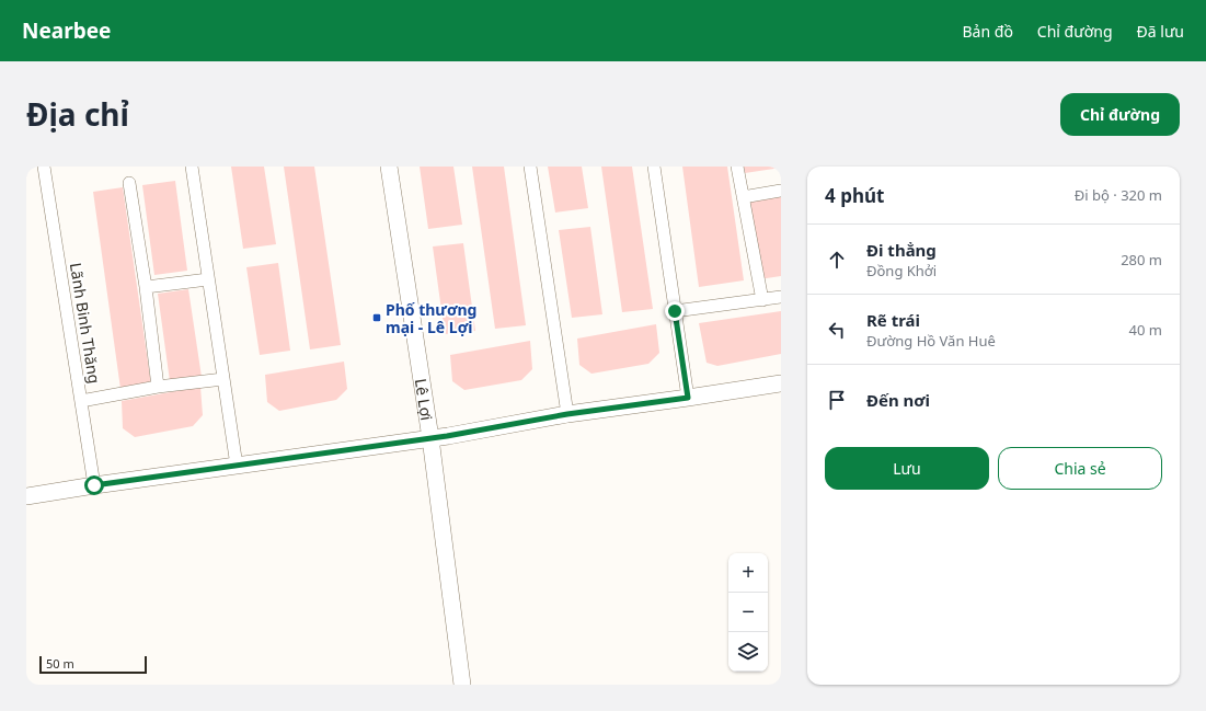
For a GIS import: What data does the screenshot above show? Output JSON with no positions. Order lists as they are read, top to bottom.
{
  "streets": {
    "street": ["Lãnh Binh Thăng", "Lê Lợi"]
  },
  "places": {
    "transit": ["Phố thương mại - Lê Lợi"]
  },
  "scale_bar": "50 m",
  "page": {
    "header": "Nearbee",
    "nav": ["Bản đồ", "Chỉ đường", "Đã lưu"],
    "title": "Địa chỉ",
    "buttons": [
      "Chỉ đường",
      ["Lưu", "Chia sẻ"]
    ],
    "heading": ["4 phút", "Đi bộ · 320 m"],
    "list": [
      ["Đi thẳng", "Đồng Khởi", "280 m"],
      ["Rẽ trái", "Đường Hồ Văn Huê", "40 m"],
      "Đến nơi"
    ],
    "map_buttons": ["+", "−"],
    "scale": "50 m"
  }
}
